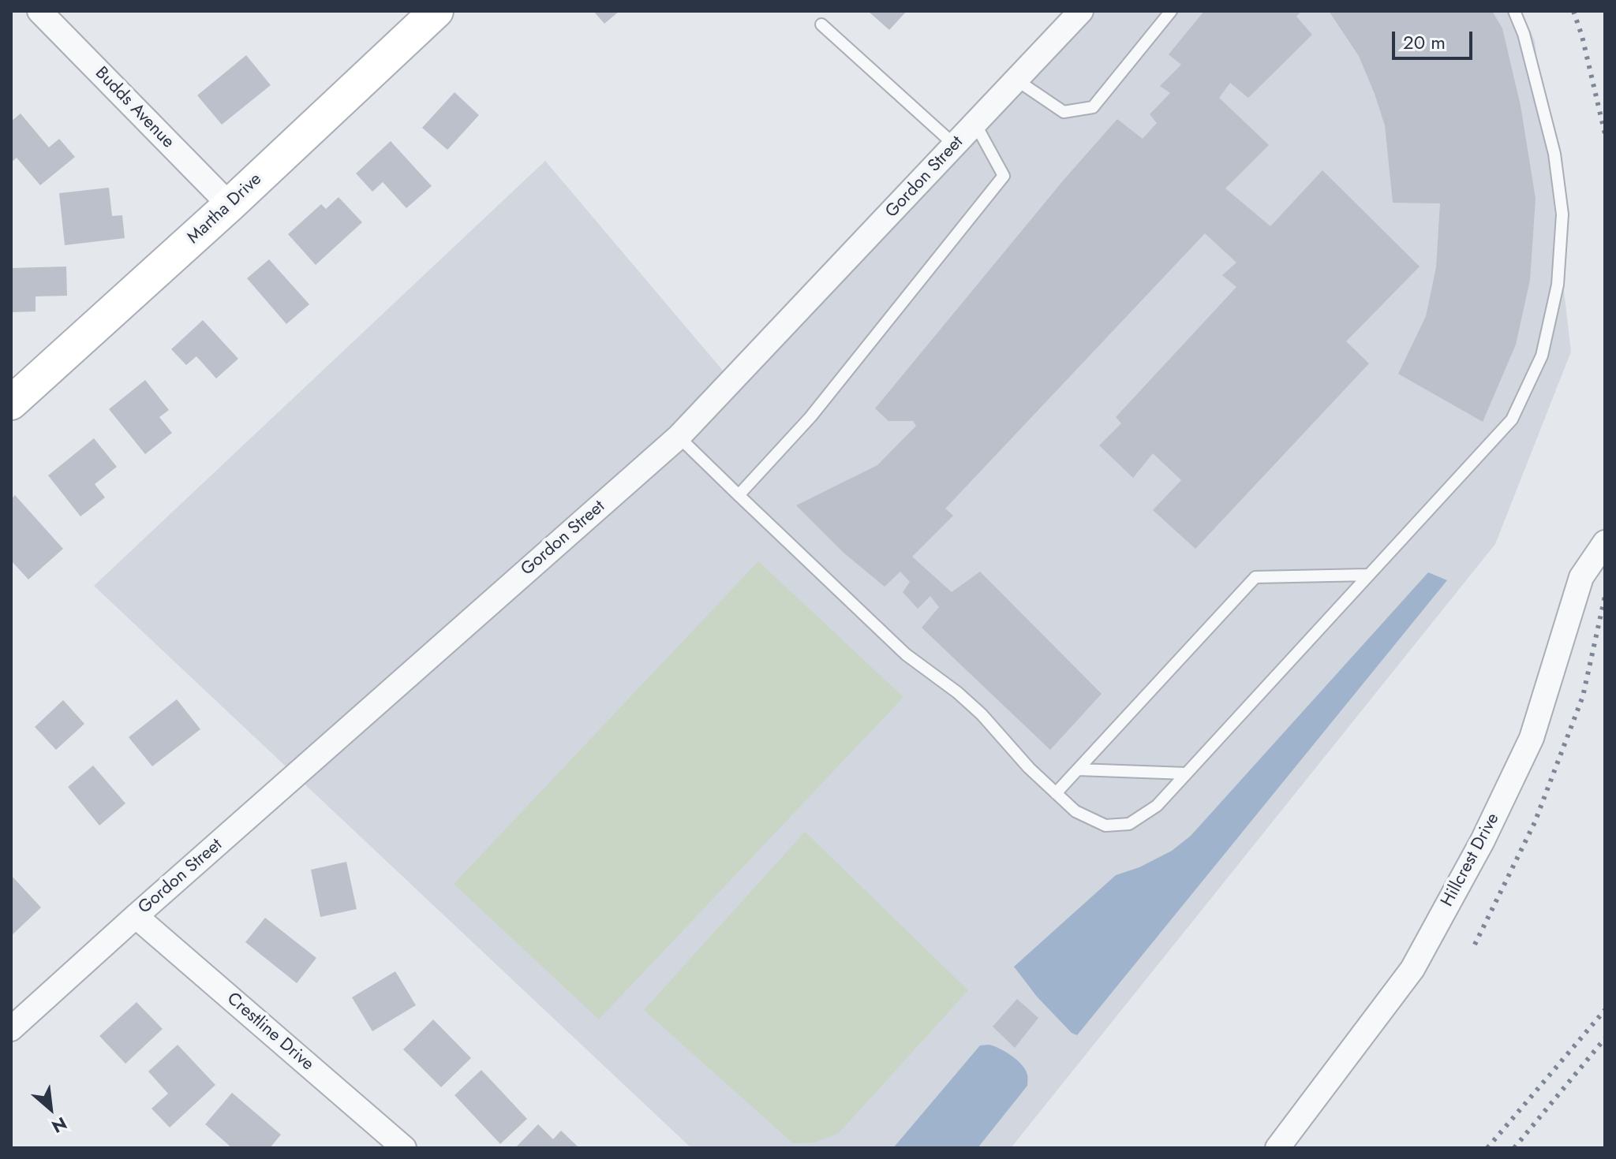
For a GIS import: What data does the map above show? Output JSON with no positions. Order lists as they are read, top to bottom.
{
  "streets": {
    "street": [
      "Budds Avenue",
      "Gordon Street",
      "Martha Drive",
      "Hillcrest Drive",
      "Crestline Drive"
    ]
  },
  "crossings": [
    ["Budds Avenue", "Martha Drive"],
    ["Gordon Street", "Crestline Drive"]
  ],
  "scale_bar": "20 m",
  "north": "bottom right"
}
